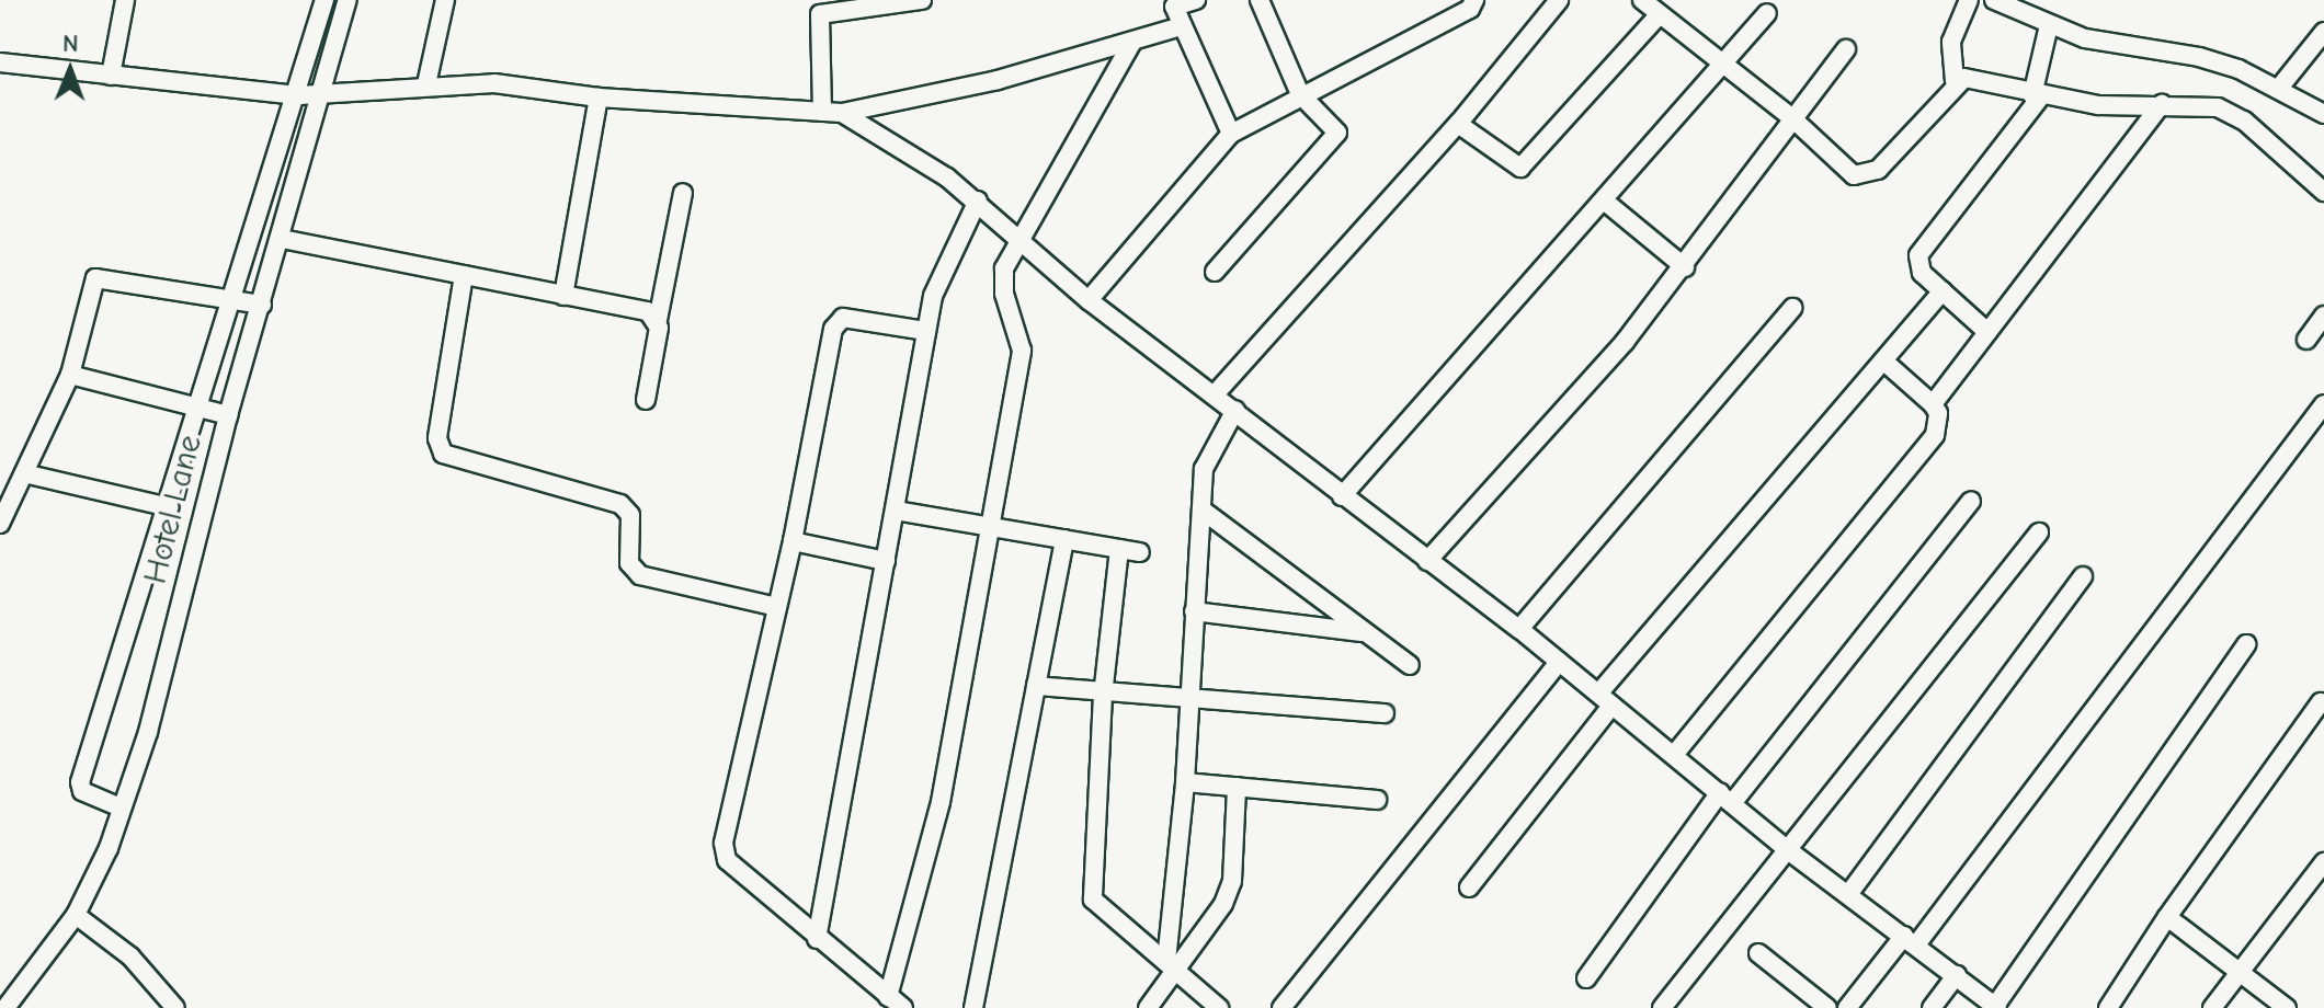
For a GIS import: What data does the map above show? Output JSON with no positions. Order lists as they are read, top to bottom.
{
  "streets": {
    "street": ["Hotel Lane"]
  },
  "north": "top"
}
